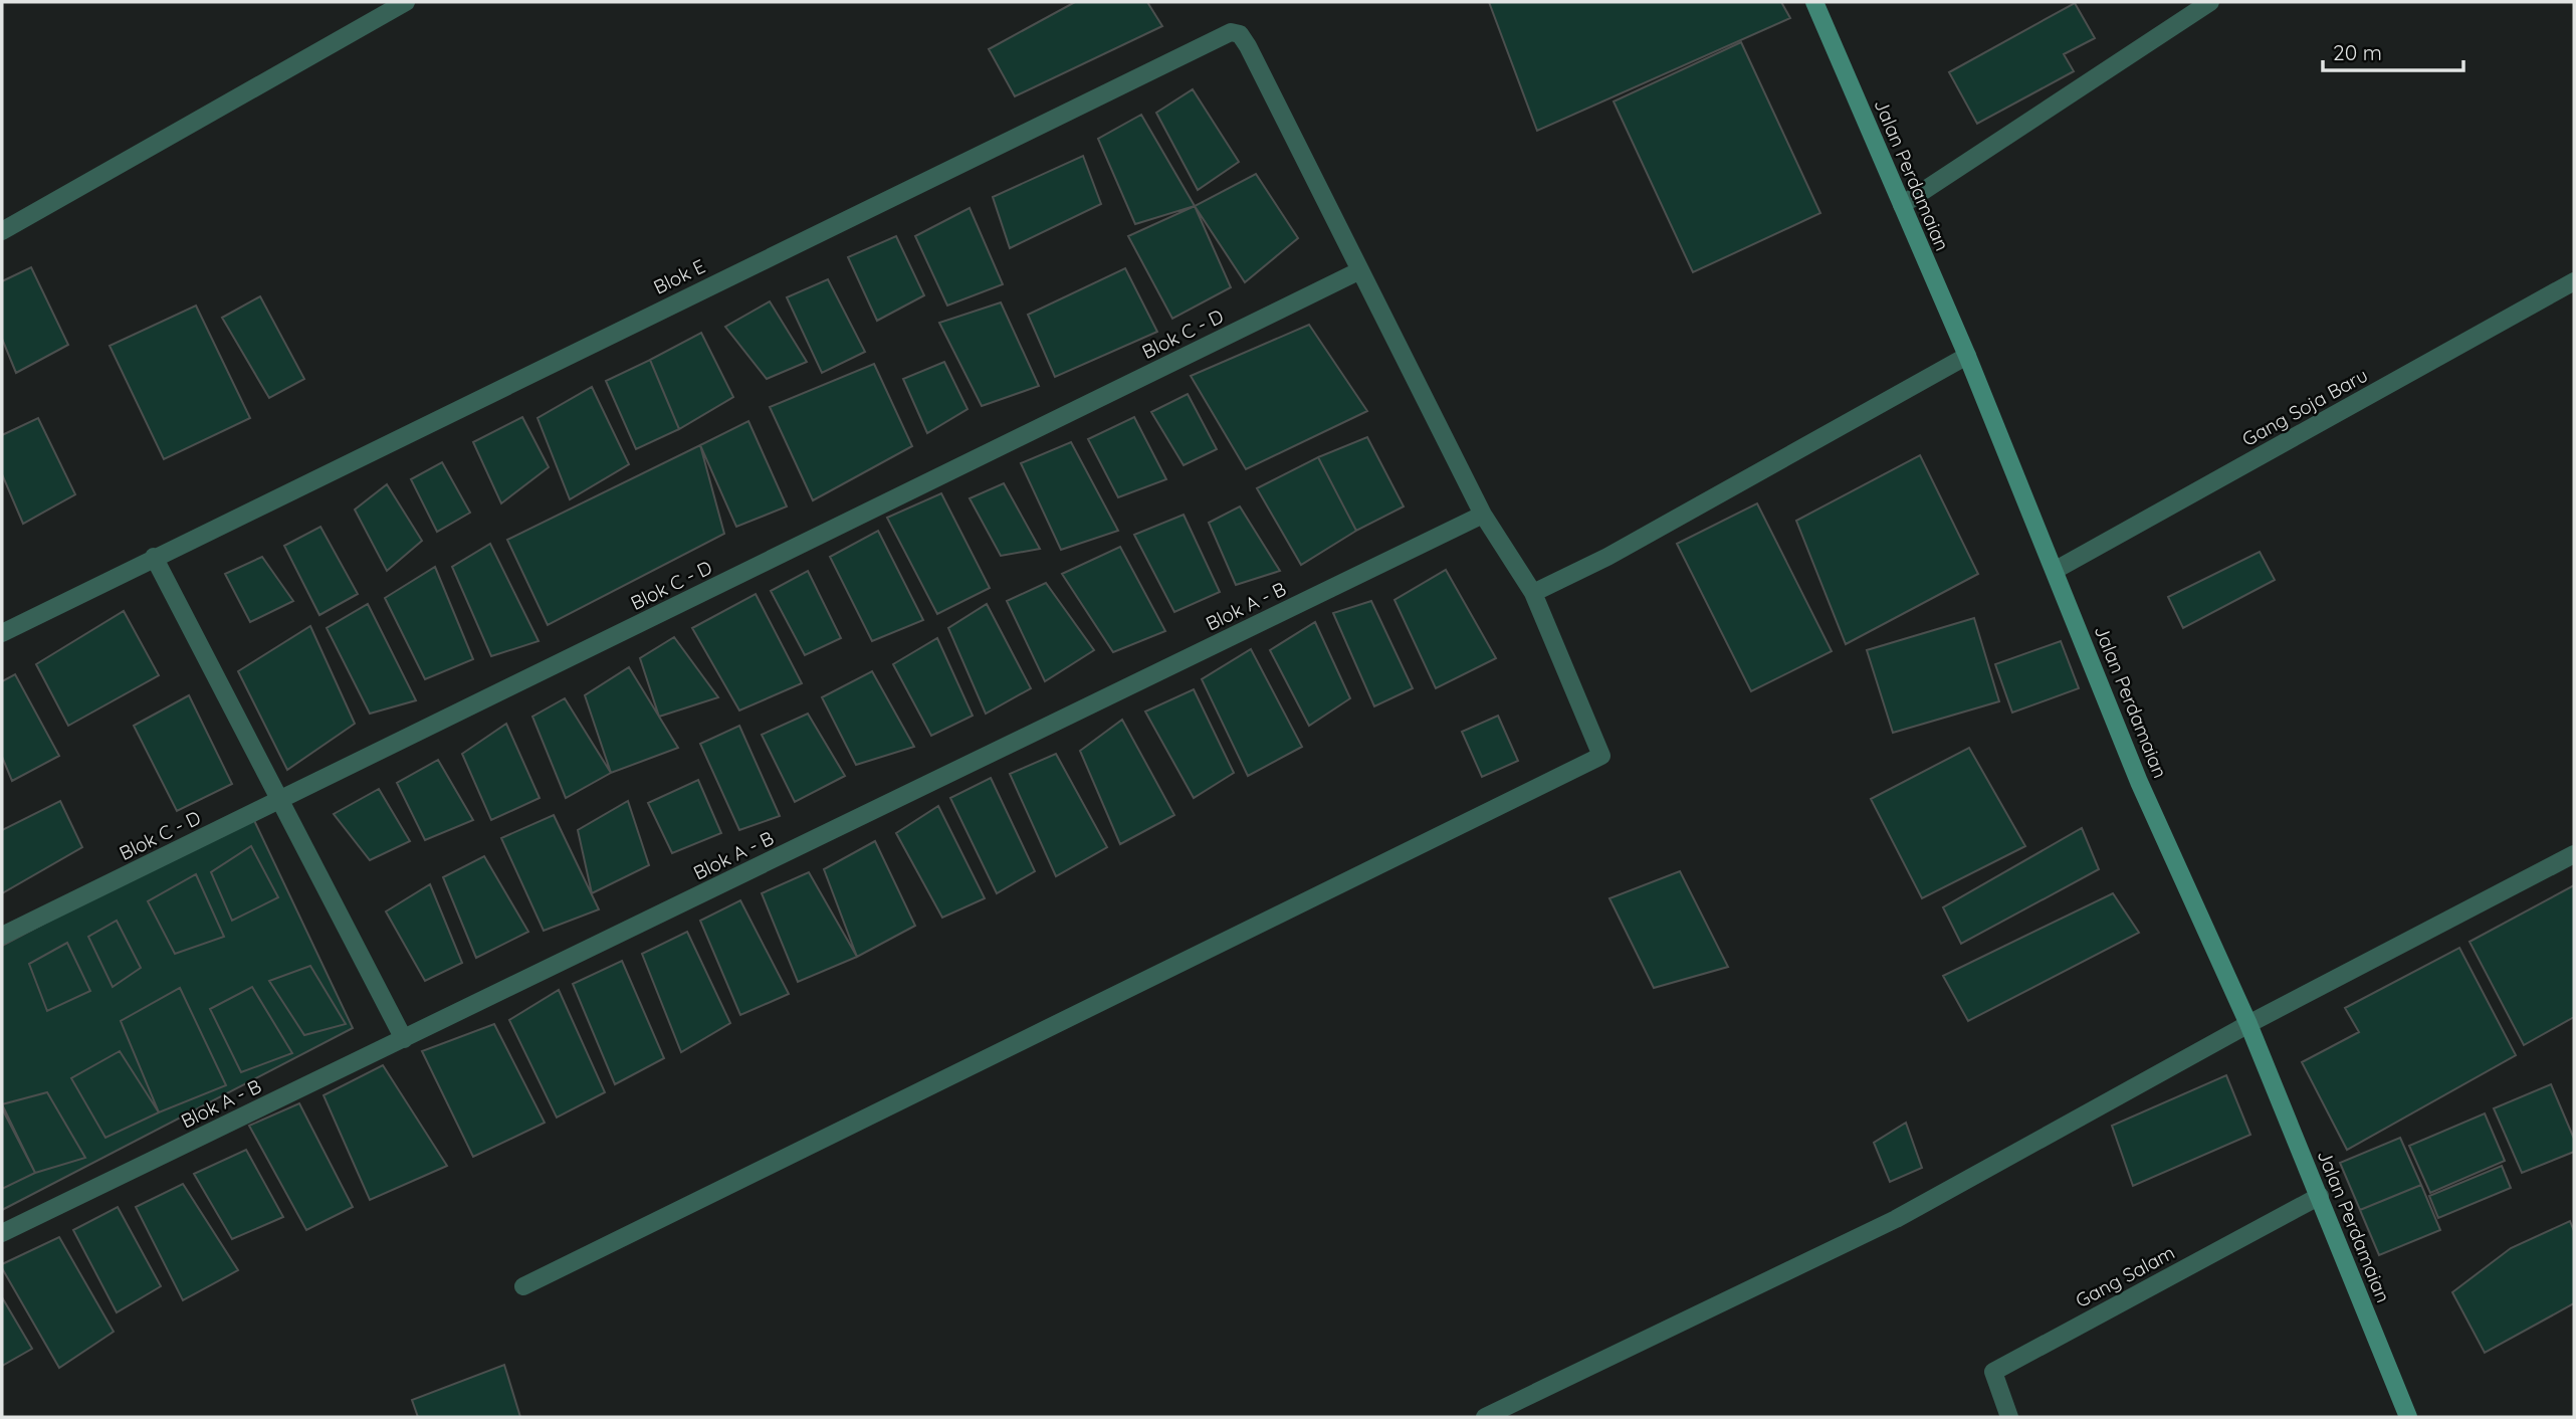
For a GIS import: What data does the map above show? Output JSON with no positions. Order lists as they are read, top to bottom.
{
  "streets": {
    "street": [
      "Jalan Perdamaian",
      "Blok E",
      "Blok C - D",
      "Gang Soja Baru",
      "Blok A - B",
      "Gang Salam"
    ]
  },
  "crossings": [
    ["Jalan Perdamaian", "Gang Soja Baru"],
    ["Jalan Perdamaian", "Gang Salam"],
    ["Blok E", "Blok C - D"]
  ],
  "scale_bar": "20 m"
}
